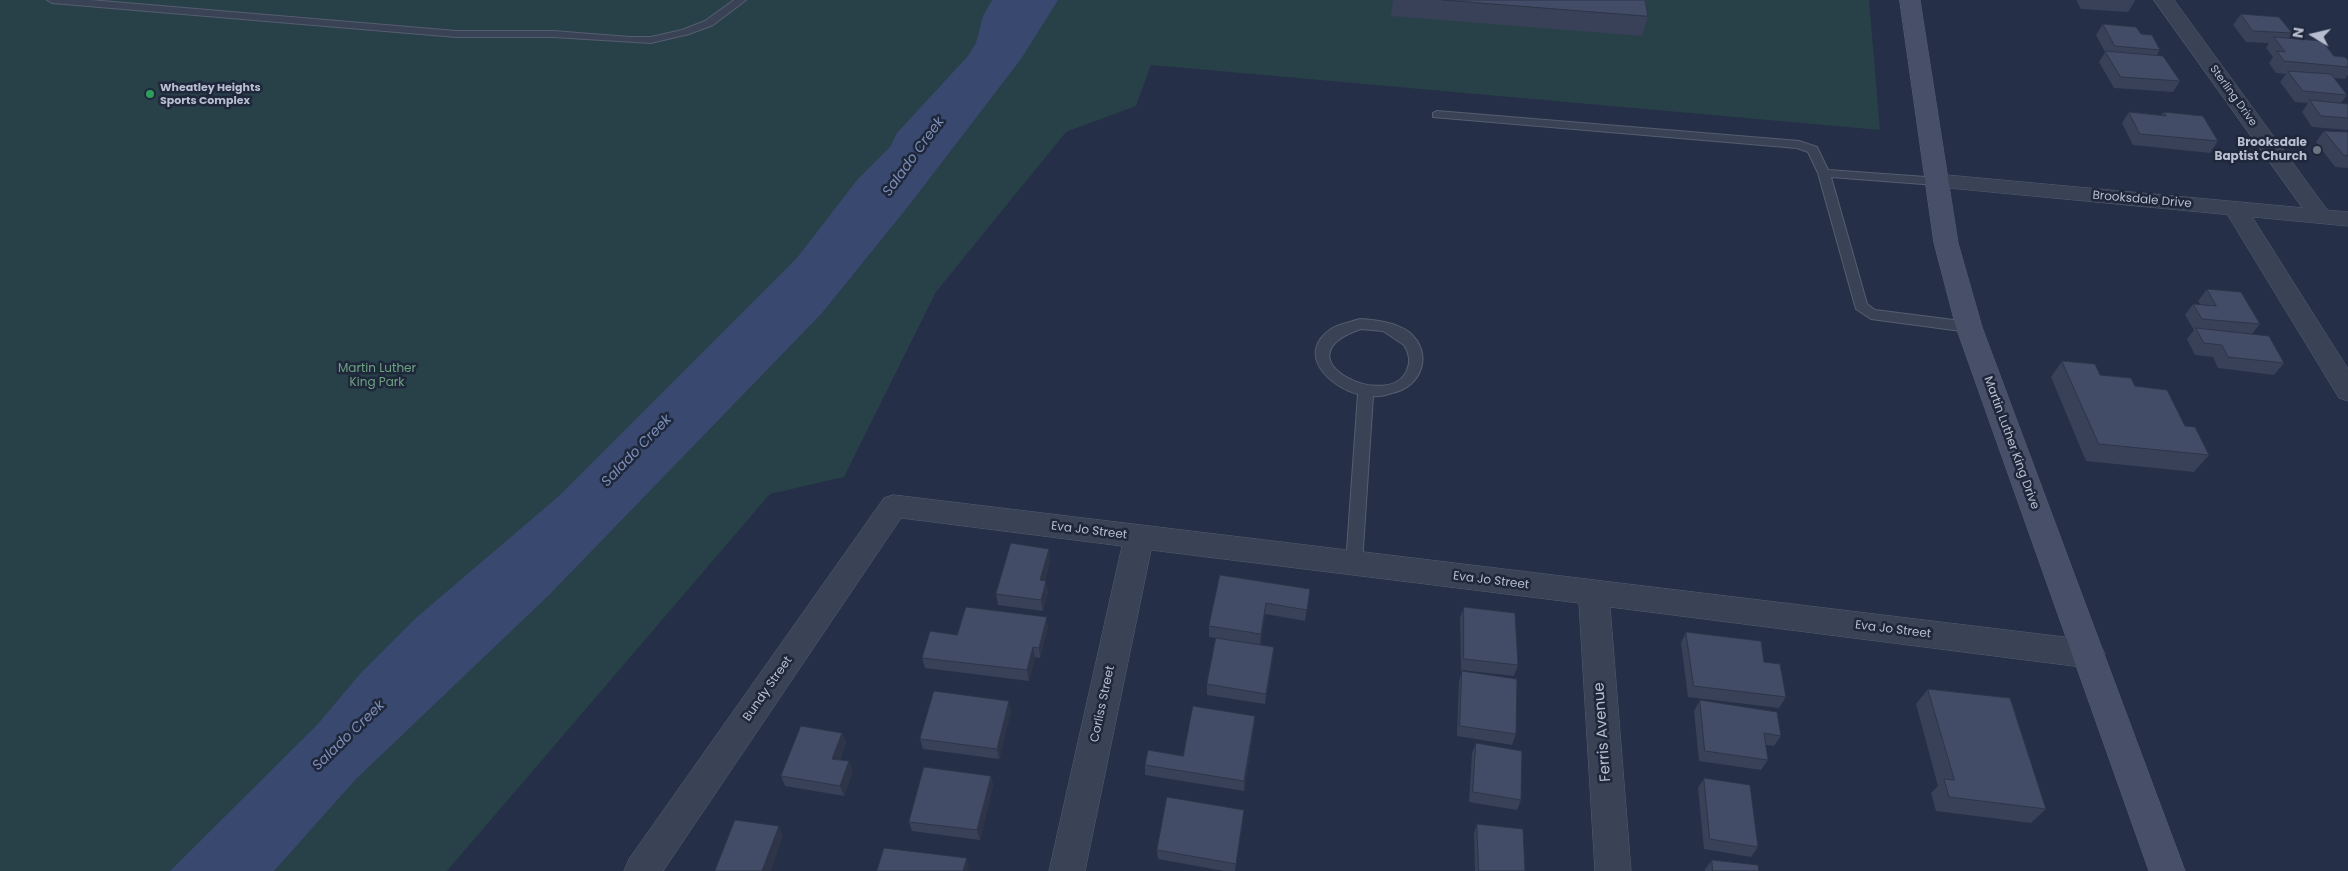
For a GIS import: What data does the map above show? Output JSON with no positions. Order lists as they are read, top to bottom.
{
  "streets": {
    "main road": ["Martin Luther King Drive"],
    "street": [
      "Sterling Drive",
      "Brooksdale Drive",
      "Eva Jo Street",
      "Bundy Street",
      "Corliss Street",
      "Ferris Avenue"
    ]
  },
  "crossings": [
    ["Sterling Drive", "Brooksdale Drive"],
    ["Brooksdale Drive", "Martin Luther King Drive"],
    ["Martin Luther King Drive", "Eva Jo Street"],
    ["Eva Jo Street", "Bundy Street"],
    ["Eva Jo Street", "Corliss Street"],
    ["Eva Jo Street", "Ferris Avenue"]
  ],
  "water": ["Salado Creek"],
  "parks": ["Martin Luther King Park"],
  "places": ["Wheatley Heights Sports Complex", "Brooksdale Baptist Church"],
  "north": "left"
}
